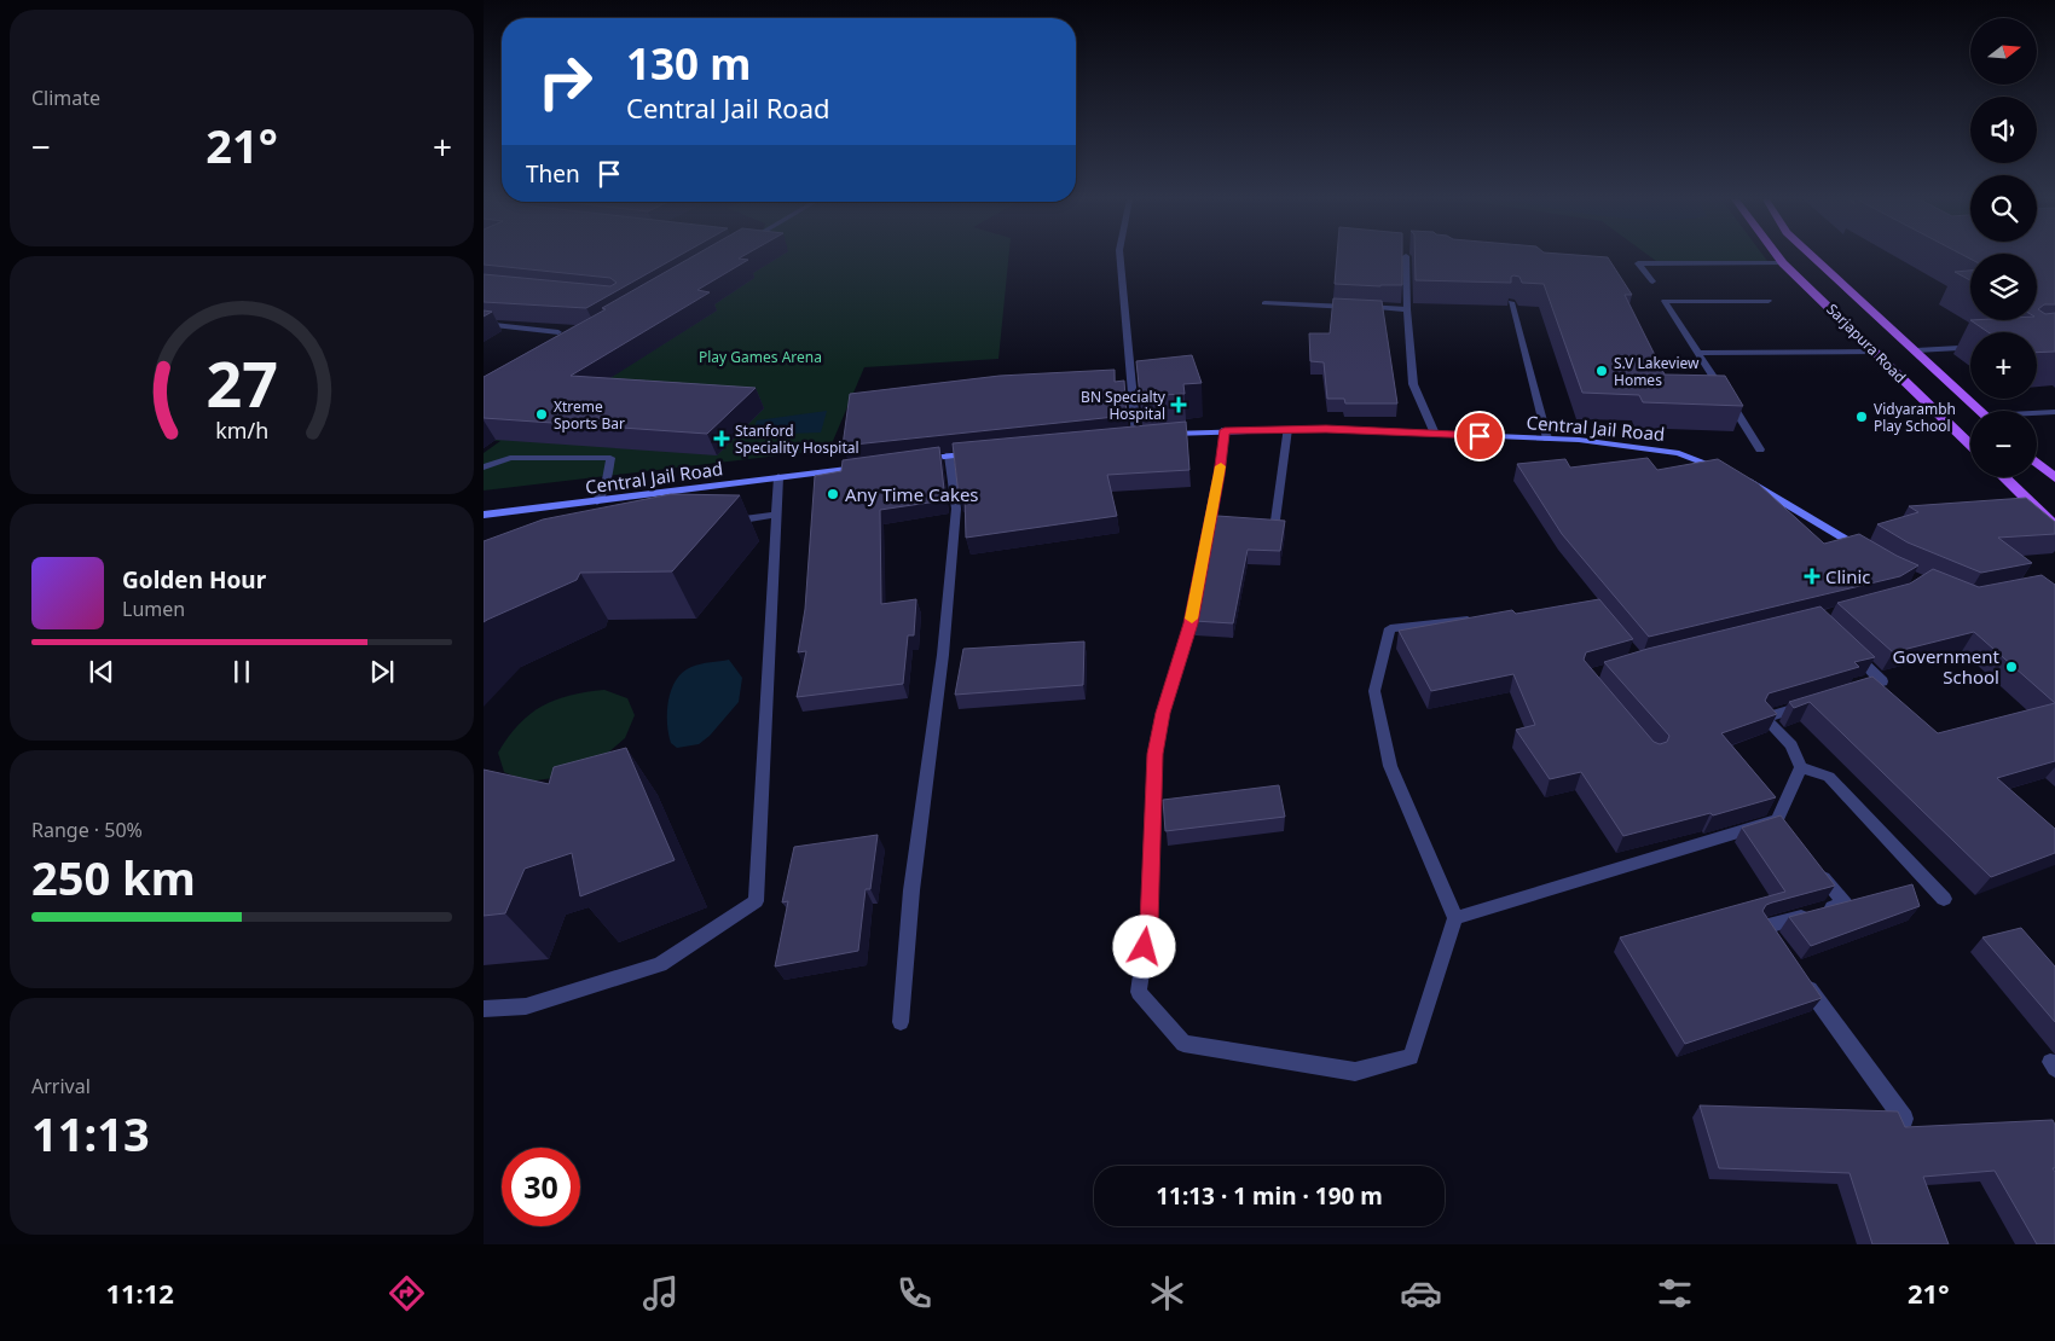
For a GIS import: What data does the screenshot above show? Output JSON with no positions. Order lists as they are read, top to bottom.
{
  "streets": {
    "main road": ["Sarjapura Road", "Central Jail Road"]
  },
  "parks": ["Play Games Arena"],
  "places": {
    "other": [
      "S.V Lakeview Homes",
      "Xtreme Sports Bar",
      "Vidyarambh Play School",
      "Any Time Cakes",
      "Government School"
    ],
    "health": ["BN Specialty Hospital", "Stanford Speciality Hospital", "Clinic"]
  },
  "north": "right",
  "page": {
    "tile": [
      "Climate",
      ["Range · 50%", "250 km"],
      ["Arrival", "11:13"]
    ],
    "map_buttons": ["+", "−"],
    "turn": ["130 m", "Central Jail Road"],
    "heat": ["−", "21°", "+"],
    "then": "Then",
    "song": ["Golden Hour", "Lumen"],
    "limit": "30",
    "trip": "11:13 · 1 min · 190 m",
    "tabs": ["11:12", "21°"],
    "gauge": ["27", "km/h"]
  }
}
